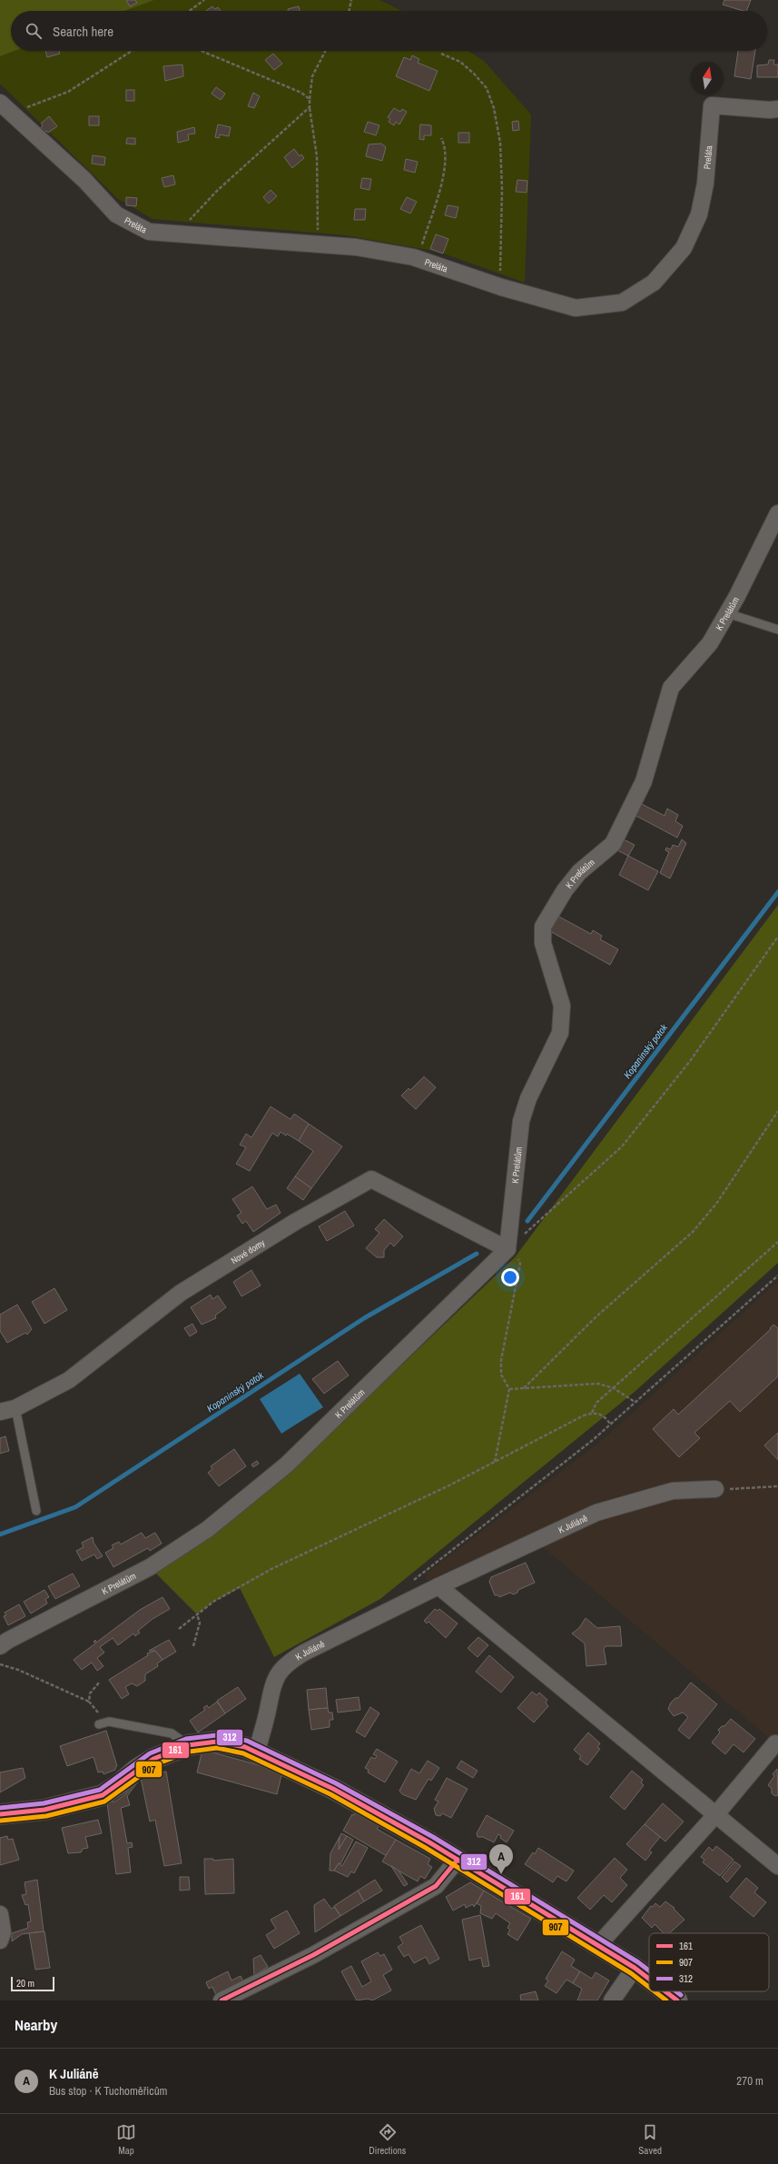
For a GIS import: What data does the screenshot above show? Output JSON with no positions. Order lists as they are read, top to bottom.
{
  "streets": {
    "street": [
      "Preláta",
      "K Prelátům",
      "Nové domy",
      "K Juliáně"
    ]
  },
  "crossings": [
    ["K Prelátům", "Nové domy"]
  ],
  "water": ["Kopaninský potok"],
  "lines": ["transit line 312", "transit line 161", "transit line 907"],
  "legend": ["161", "907", "312"],
  "scale_bar": "20 m",
  "north": "top",
  "page": {
    "search": "Search here",
    "pins": "A",
    "scale": "20 m",
    "heading": "Nearby",
    "list": [
      {
        "mark": "A",
        "name": "K Juliáně",
        "note": "Bus stop · K Tuchoměřicům",
        "value": "270 m"
      }
    ],
    "nav": ["Map", "Directions", "Saved"]
  }
}
